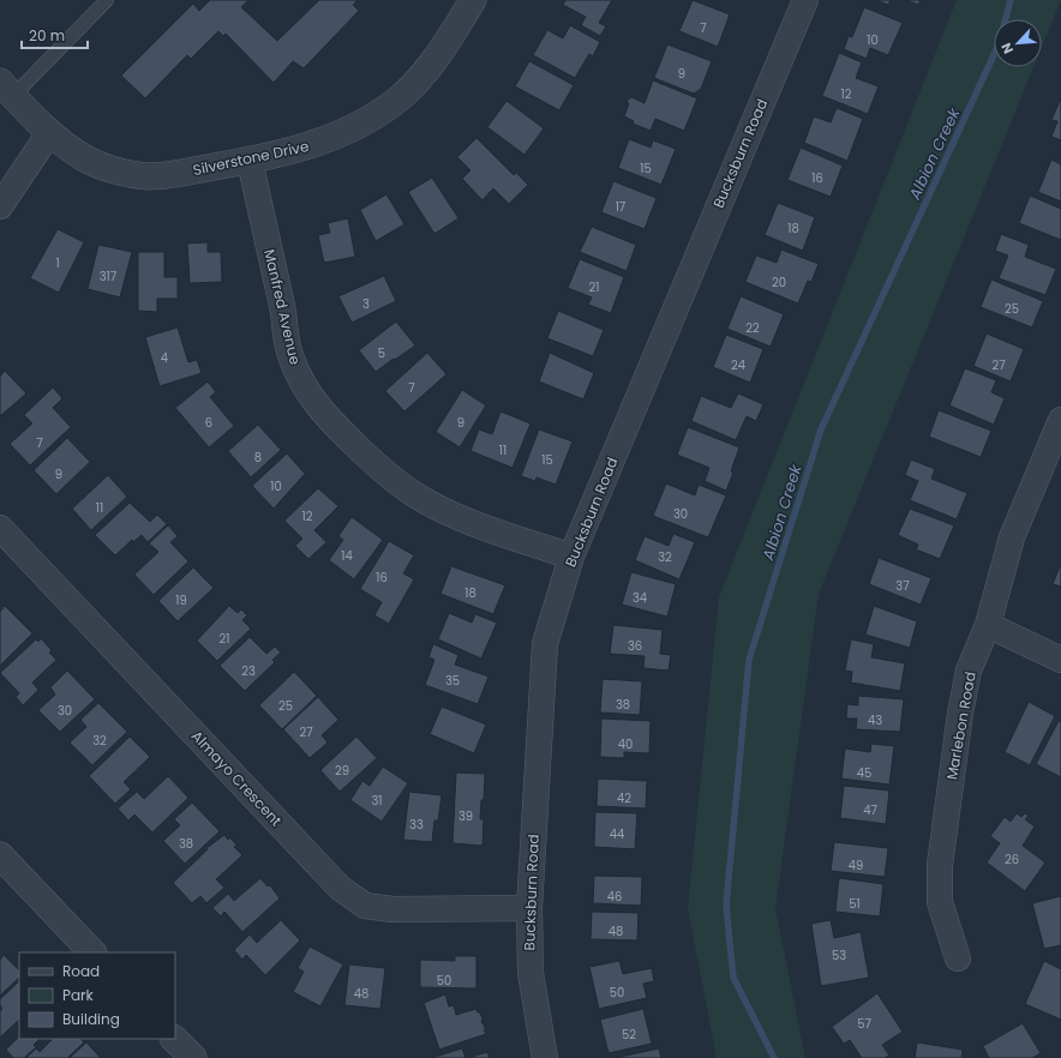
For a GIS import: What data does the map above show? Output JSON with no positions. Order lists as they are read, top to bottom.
{
  "streets": {
    "street": [
      "Bucksburn Road",
      "Silverstone Drive",
      "Manfred Avenue",
      "Marlebon Road",
      "Almayo Crescent"
    ]
  },
  "crossings": [
    ["Bucksburn Road", "Manfred Avenue"],
    ["Bucksburn Road", "Almayo Crescent"],
    ["Silverstone Drive", "Manfred Avenue"]
  ],
  "water": ["Albion Creek"],
  "house_numbers": [
    "7",
    "10",
    "9",
    "12",
    "15",
    "16",
    "17",
    "18",
    "1",
    "317",
    "20",
    "21",
    "3",
    "25",
    "22",
    "5",
    "4",
    "24",
    "27",
    "7",
    "6",
    "9",
    "7",
    "11",
    "8",
    "15",
    "9",
    "10",
    "11",
    "30",
    "12",
    "14",
    "32",
    "16",
    "37",
    "18",
    "34",
    "19",
    "21",
    "36",
    "23",
    "35",
    "38",
    "25",
    "30",
    "43",
    "27",
    "32",
    "40",
    "29",
    "45",
    "42",
    "31",
    "47",
    "39",
    "33",
    "44",
    "38",
    "26",
    "49",
    "46",
    "51",
    "48",
    "53",
    "50",
    "50",
    "48",
    "57",
    "52"
  ],
  "legend": ["Road", "Park", "Building"],
  "scale_bar": "20 m",
  "north": "bottom left"
}
